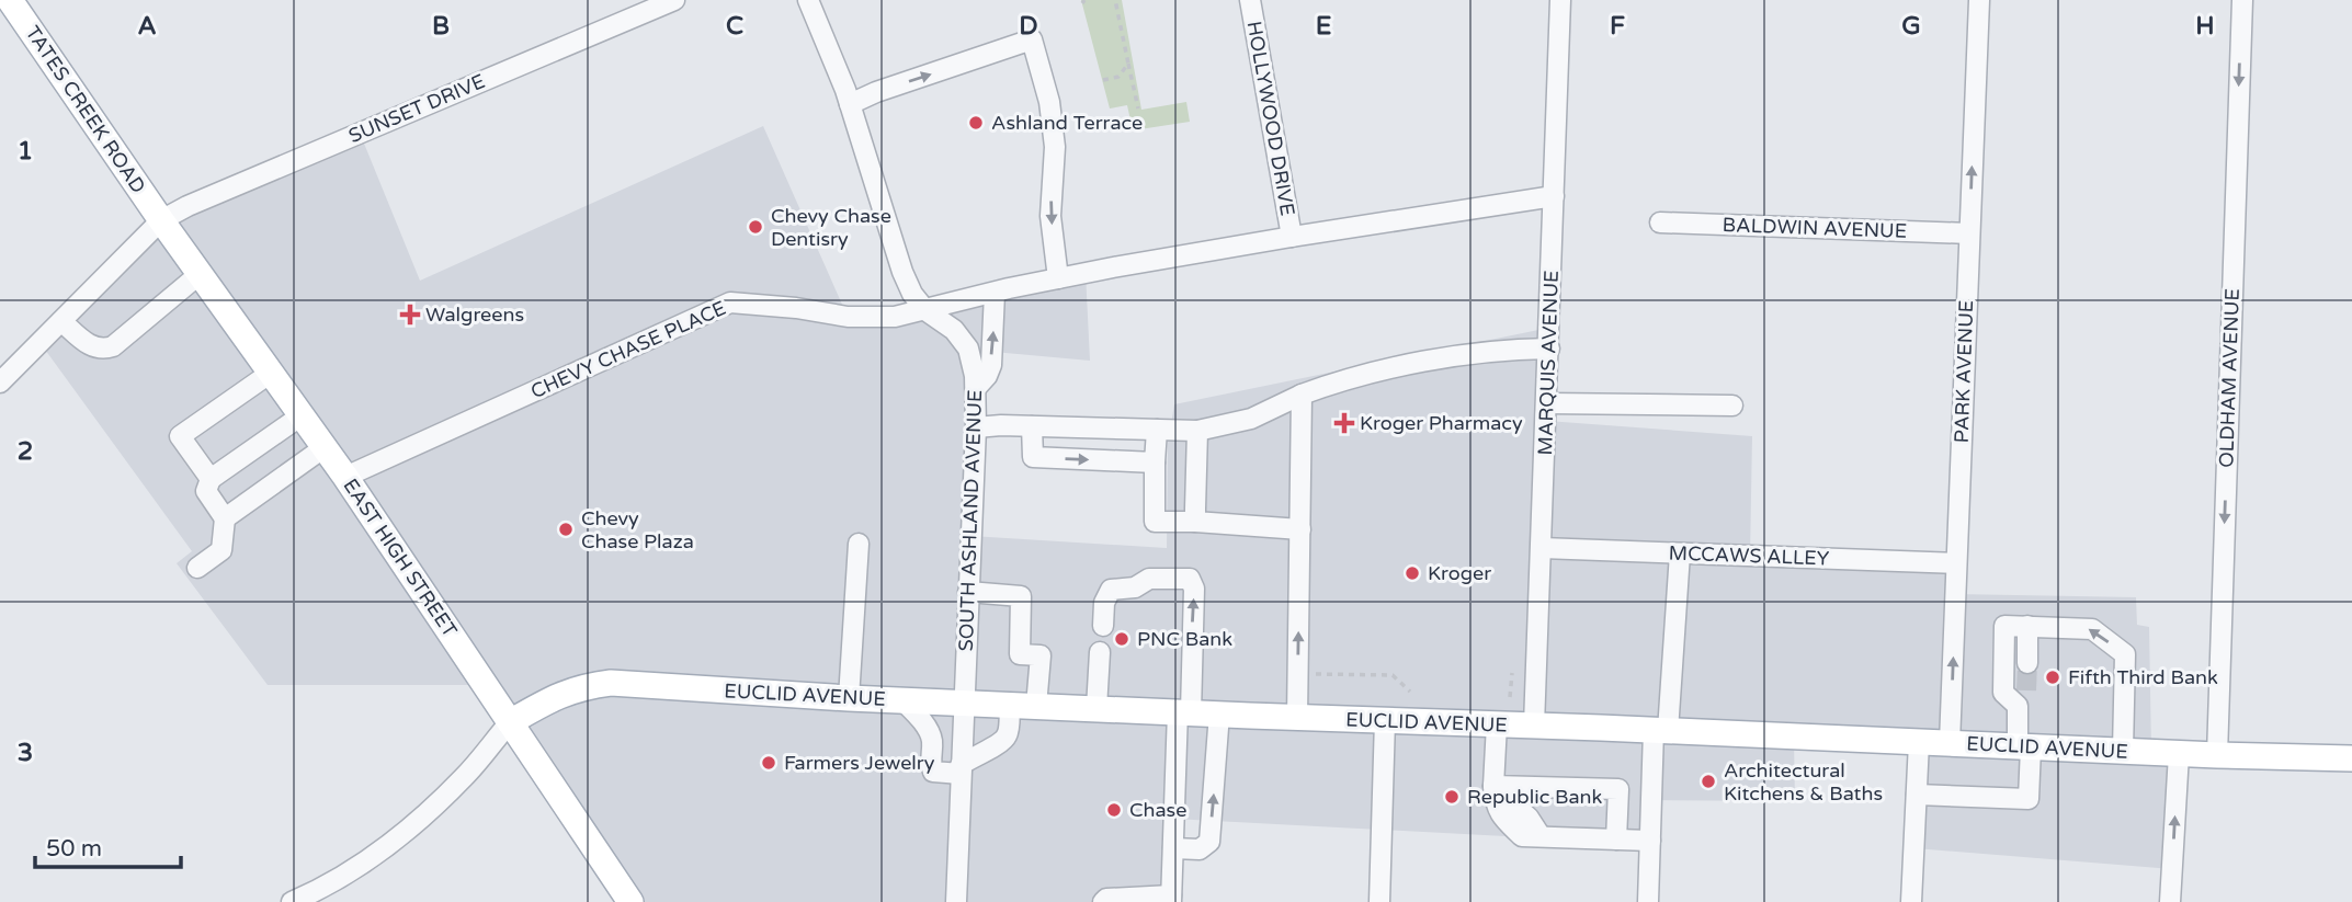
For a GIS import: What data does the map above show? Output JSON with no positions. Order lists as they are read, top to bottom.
{
  "streets": {
    "main road": ["TATES CREEK ROAD", "EAST HIGH STREET", "EUCLID AVENUE"],
    "street": [
      "SUNSET DRIVE",
      "HOLLYWOOD DRIVE",
      "BALDWIN AVENUE",
      "CHEVY CHASE PLACE",
      "MARQUIS AVENUE",
      "PARK AVENUE",
      "OLDHAM AVENUE",
      "SOUTH ASHLAND AVENUE",
      "MCCAWS ALLEY"
    ]
  },
  "crossings": [
    ["SUNSET DRIVE", "TATES CREEK ROAD"],
    ["SUNSET DRIVE", "EAST HIGH STREET"],
    ["TATES CREEK ROAD", "EAST HIGH STREET"],
    ["BALDWIN AVENUE", "PARK AVENUE"],
    ["CHEVY CHASE PLACE", "SOUTH ASHLAND AVENUE"],
    ["CHEVY CHASE PLACE", "EAST HIGH STREET"],
    ["MARQUIS AVENUE", "MCCAWS ALLEY"],
    ["MARQUIS AVENUE", "EUCLID AVENUE"],
    ["PARK AVENUE", "MCCAWS ALLEY"],
    ["PARK AVENUE", "EUCLID AVENUE"],
    ["OLDHAM AVENUE", "EUCLID AVENUE"],
    ["SOUTH ASHLAND AVENUE", "EUCLID AVENUE"],
    ["EAST HIGH STREET", "EUCLID AVENUE"]
  ],
  "one_way": ["PARK AVENUE", "OLDHAM AVENUE"],
  "places": {
    "other": [
      "Ashland Terrace",
      "Chevy Chase Dentisry",
      "Chevy Chase Plaza",
      "Kroger",
      "PNC Bank",
      "Fifth Third Bank",
      "Farmers Jewelry",
      "Architectural Kitchens & Baths",
      "Republic Bank",
      "Chase"
    ],
    "health": ["Walgreens", "Kroger Pharmacy"]
  },
  "scale_bar": "50 m",
  "grid": {
    "columns": [
      "A",
      "B",
      "C",
      "D",
      "E",
      "F",
      "G",
      "H"
    ],
    "rows": ["1", "2", "3"]
  }
}
